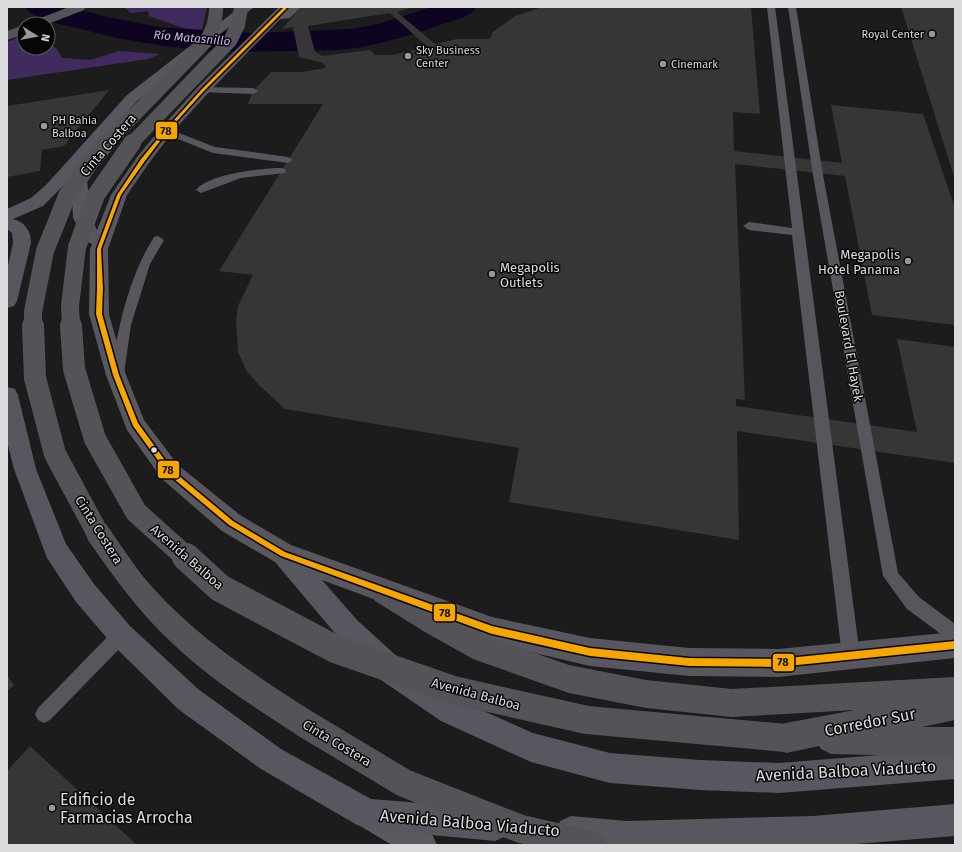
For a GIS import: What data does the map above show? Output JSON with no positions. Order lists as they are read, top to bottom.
{
  "streets": {
    "highway": ["Cinta Costera", "Avenida Balboa", "Corredor Sur"],
    "main road": ["Avenida Balboa Viaducto"],
    "lane": ["Boulevard El Hayek"]
  },
  "crossings": [
    ["Avenida Balboa", "Corredor Sur"]
  ],
  "water": ["Río Matasnillo"],
  "places": [
    "Royal Center",
    "Sky Business Center",
    "Cinemark",
    "PH Bahia Balboa",
    "Megapolis Hotel Panama",
    "Megapolis Outlets",
    "Edificio de Farmacias Arrocha"
  ],
  "lines": ["transit line 78"],
  "north": "right"
}
